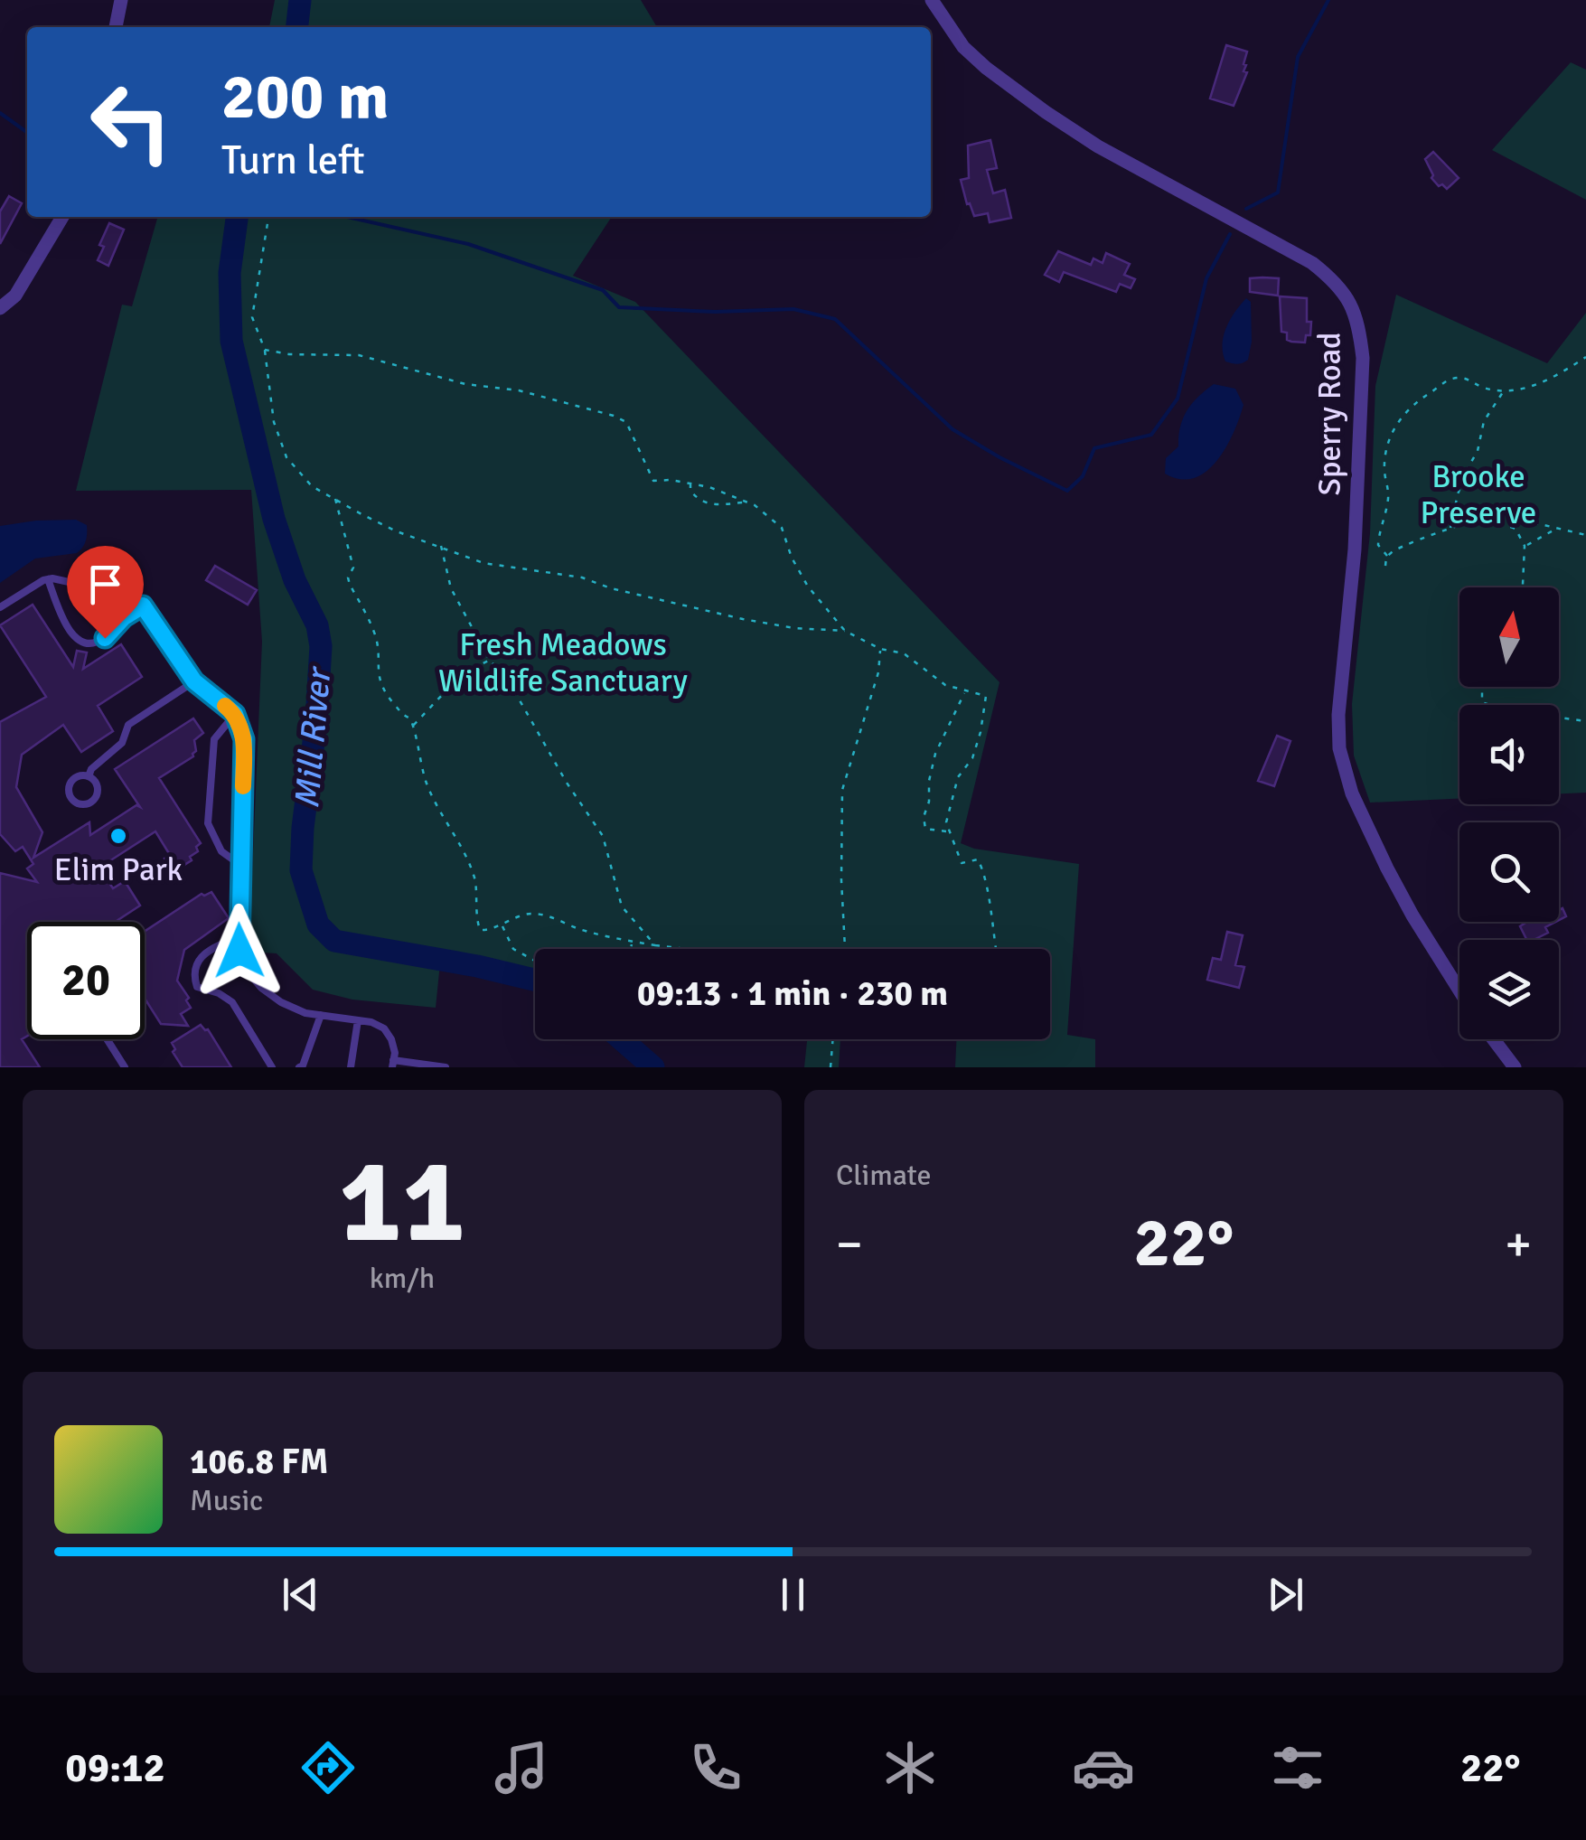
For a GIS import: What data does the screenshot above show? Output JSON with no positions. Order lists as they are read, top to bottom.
{
  "streets": {
    "street": ["Sperry Road"]
  },
  "water": ["Mill River"],
  "parks": ["Brooke Preserve", "Fresh Meadows Wildlife Sanctuary"],
  "places": ["Elim Park"],
  "north": "top",
  "page": {
    "turn": ["200 m", "Turn left"],
    "limit": "20",
    "trip": "09:13 · 1 min · 230 m",
    "tile": [
      ["11", "km/h"],
      "Climate"
    ],
    "heat": ["−", "22°", "+"],
    "song": ["106.8 FM", "Music"],
    "tabs": ["09:12", "22°"]
  }
}
